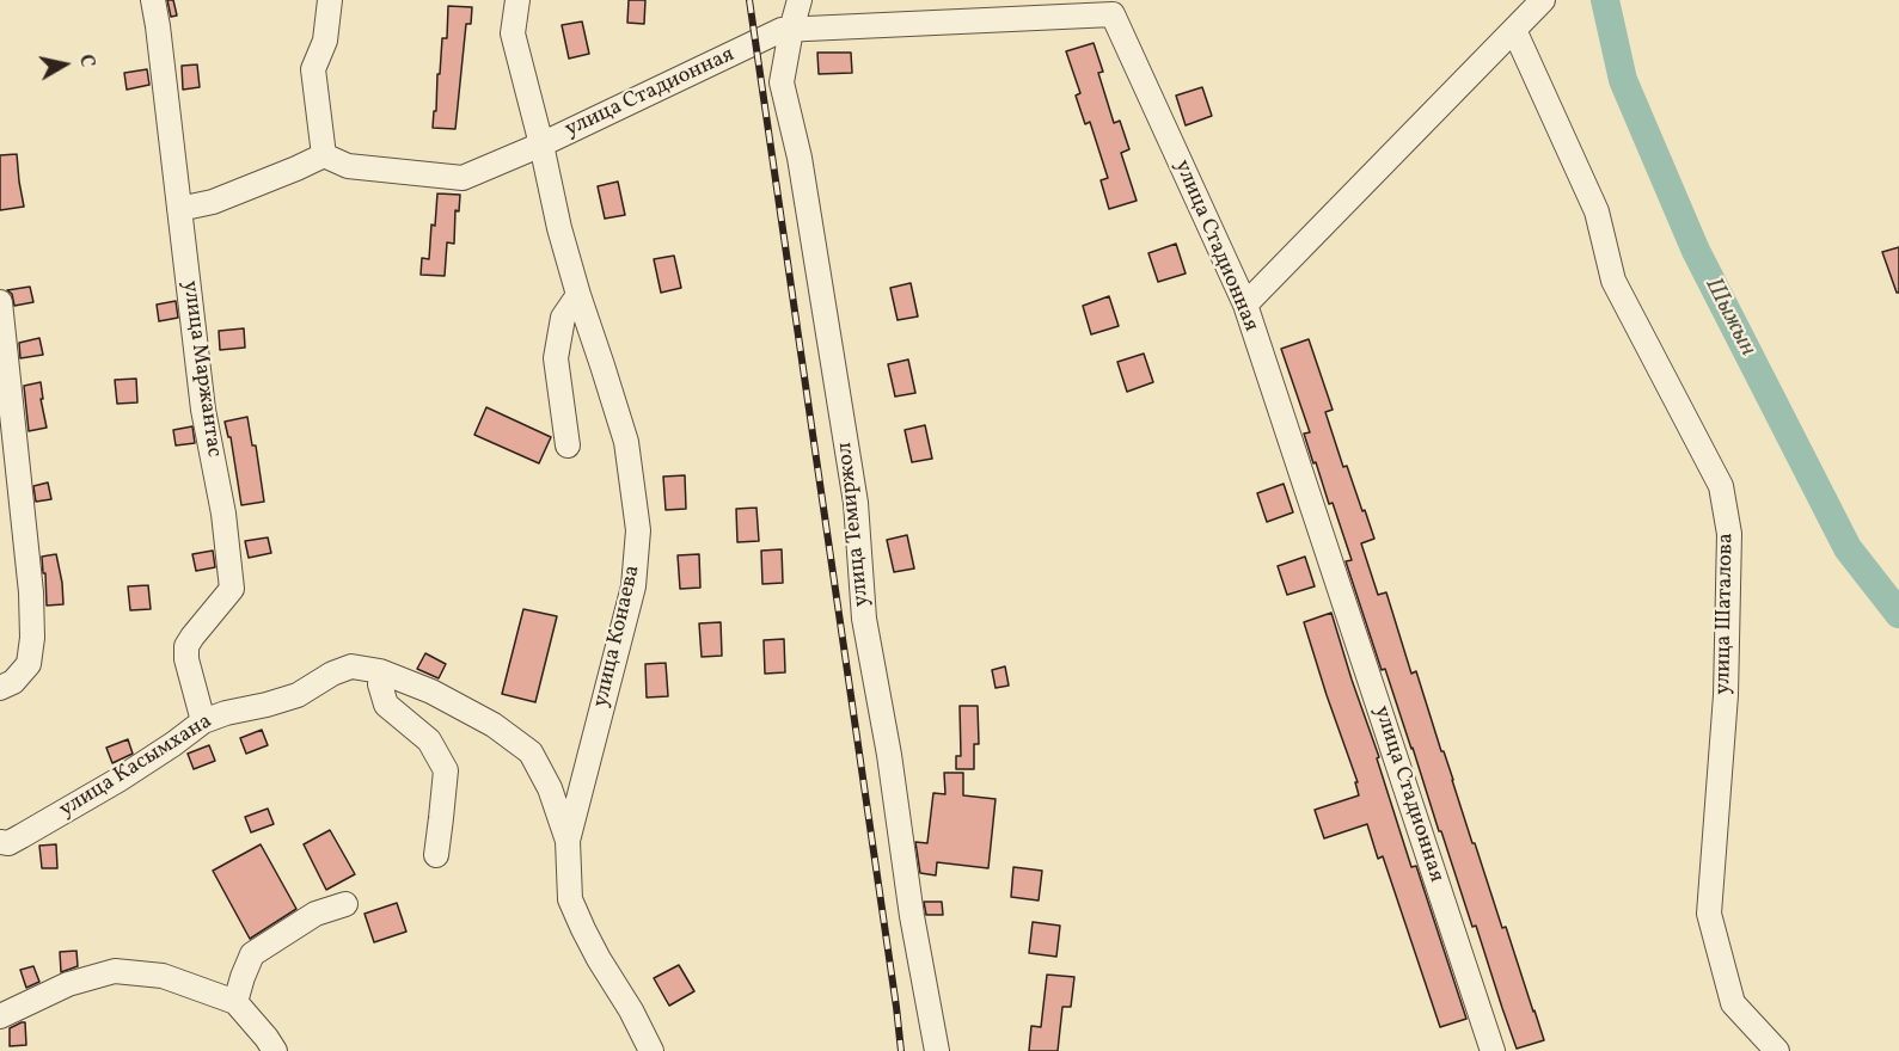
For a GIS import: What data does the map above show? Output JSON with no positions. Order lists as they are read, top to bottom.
{
  "streets": {
    "street": [
      "улица Стадионная",
      "улица Маржантас",
      "улица Темиржол",
      "улица Шаталова",
      "улица Конаева",
      "улица Касымхана"
    ]
  },
  "crossings": [
    ["улица Стадионная", "улица Темиржол"],
    ["улица Стадионная", "улица Конаева"],
    ["улица Маржантас", "улица Касымхана"],
    ["улица Конаева", "улица Касымхана"]
  ],
  "water": ["Шыжын"],
  "north": "right"
}
